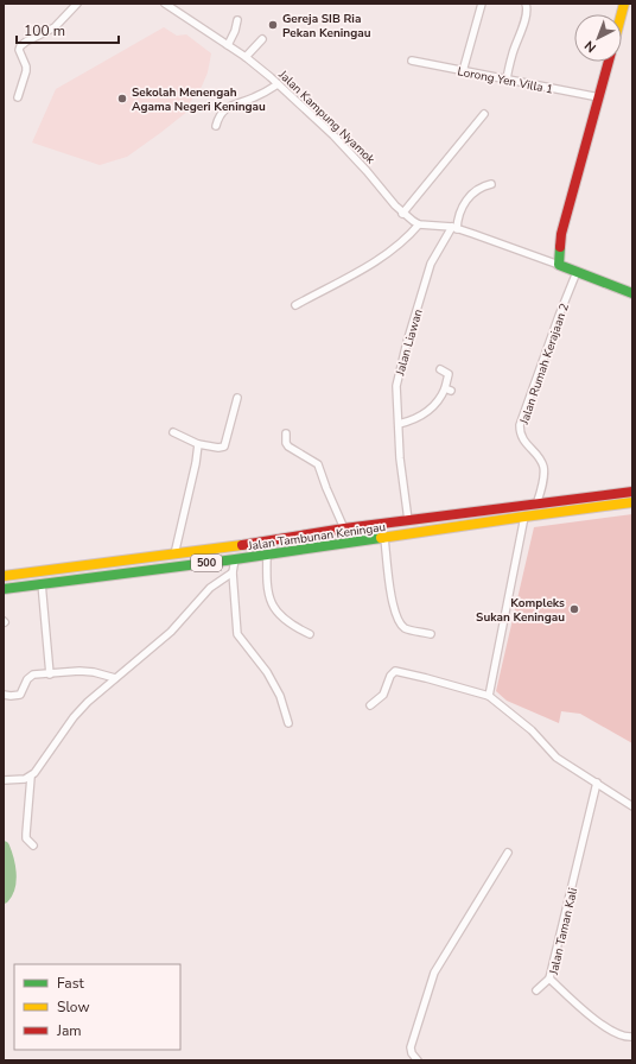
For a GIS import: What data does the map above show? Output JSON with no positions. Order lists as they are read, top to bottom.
{
  "streets": {
    "main road": ["Jalan Kampung Nyamok", "Jalan Tambunan Keningau", "500"],
    "street": [
      "Lorong Yen Villa 1",
      "Jalan Liawan",
      "Jalan Rumah Kerajaan 2",
      "Jalan Taman Kali"
    ]
  },
  "crossings": [
    ["Jalan Kampung Nyamok", "Jalan Liawan"],
    ["Jalan Kampung Nyamok", "Jalan Rumah Kerajaan 2"],
    ["Jalan Liawan", "Jalan Tambunan Keningau"],
    ["Jalan Rumah Kerajaan 2", "Jalan Tambunan Keningau"]
  ],
  "places": ["Gereja SIB Ria Pekan Keningau", "Sekolah Menengah Agama Negeri Keningau", "Kompleks Sukan Keningau"],
  "legend": ["Fast", "Slow", "Jam"],
  "scale_bar": "100 m",
  "north": "bottom left"
}
